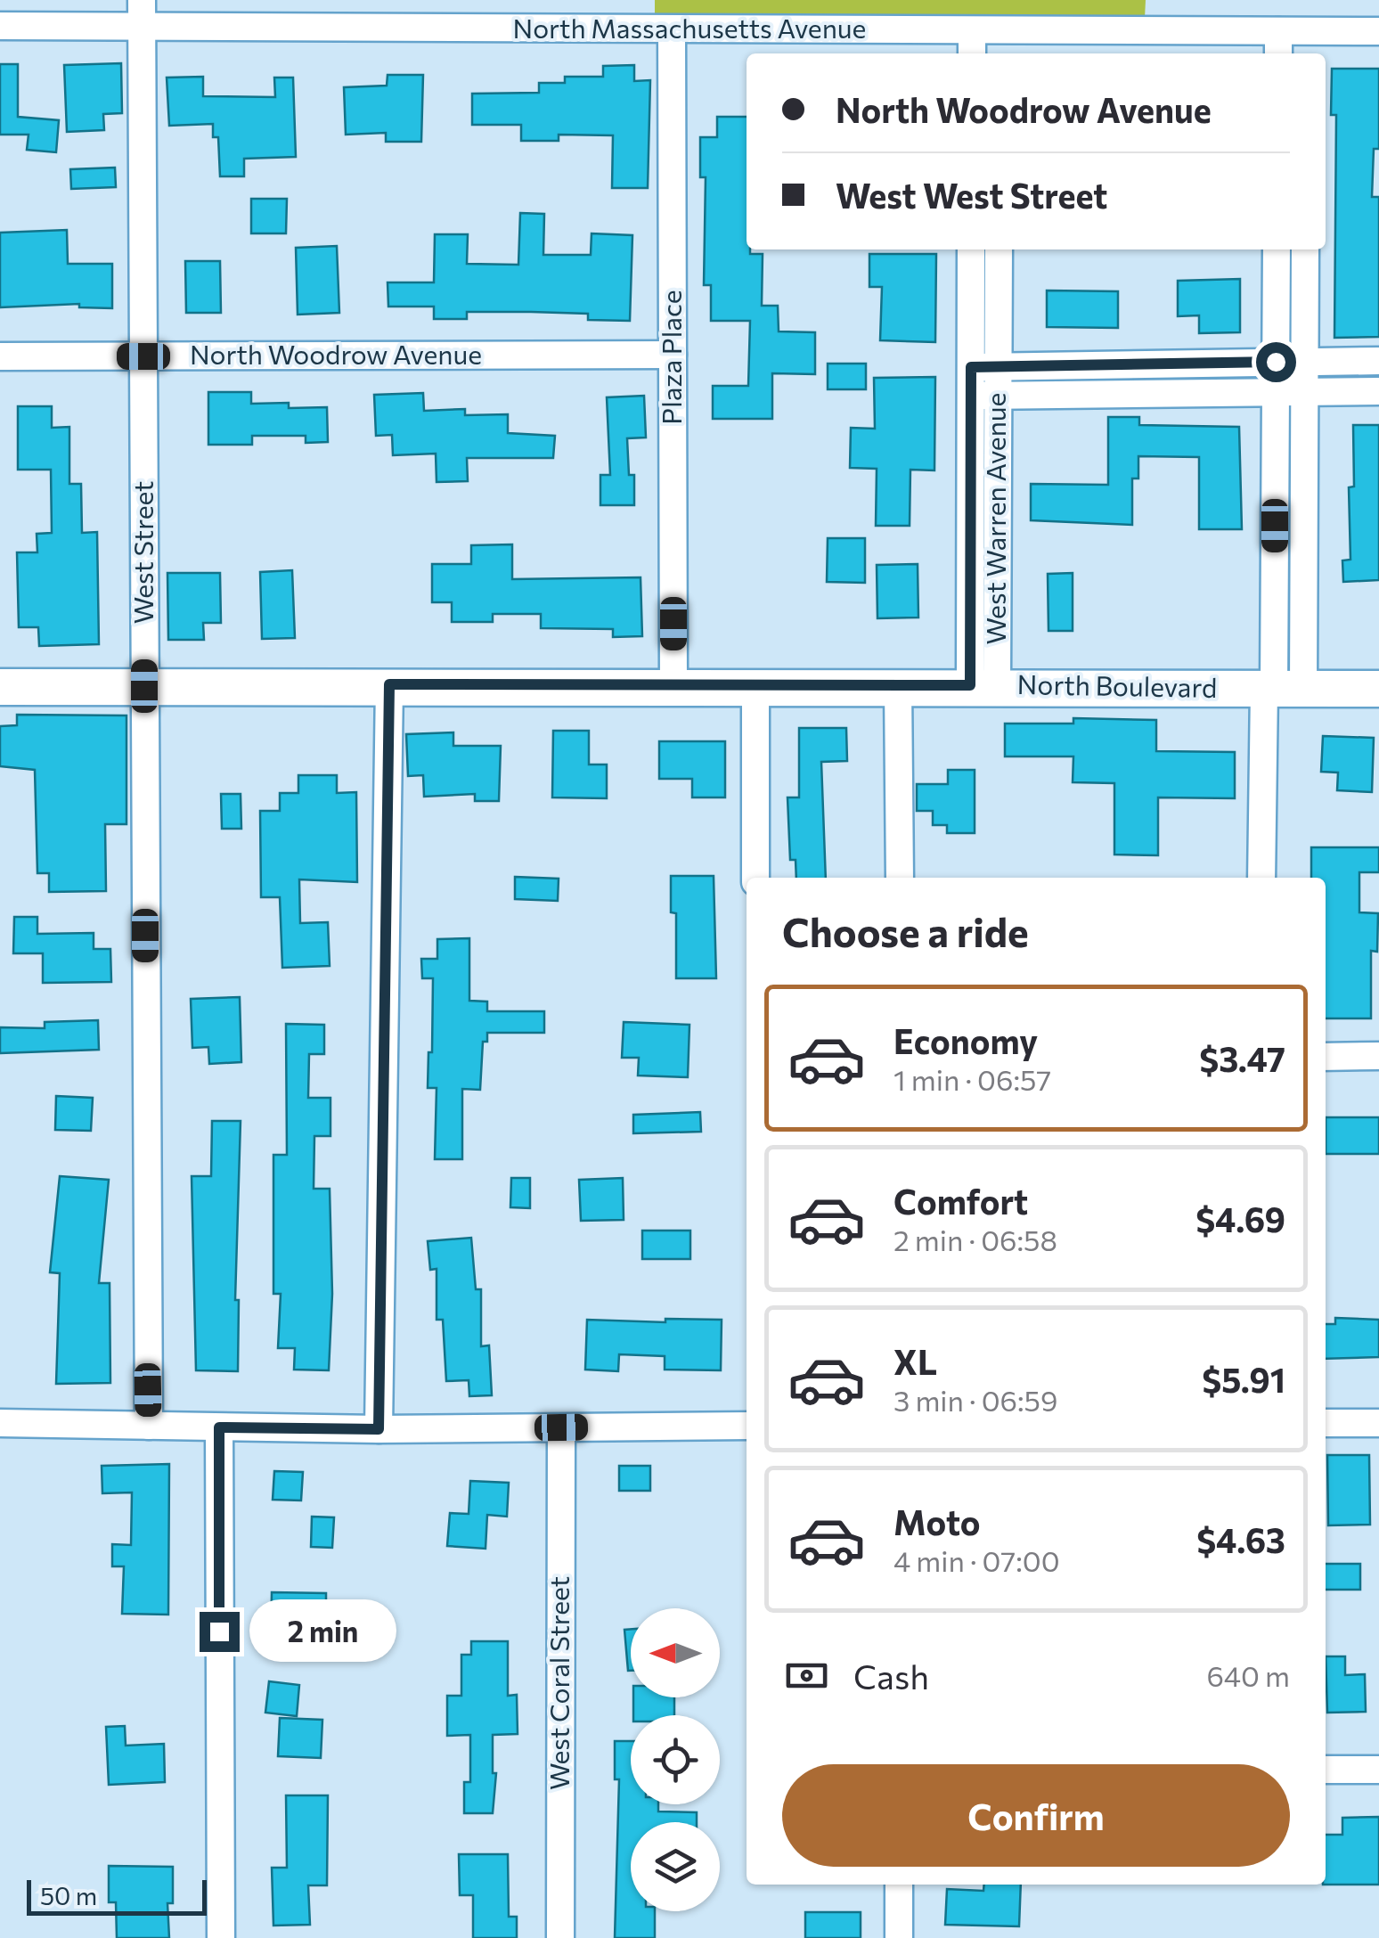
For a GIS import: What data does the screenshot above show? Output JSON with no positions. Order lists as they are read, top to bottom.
{
  "streets": {
    "street": [
      "North Massachusetts Avenue",
      "North Woodrow Avenue",
      "Plaza Place",
      "West Warren Avenue",
      "West Street",
      "North Boulevard",
      "West Coral Street"
    ]
  },
  "crossings": [
    ["North Massachusetts Avenue", "Plaza Place"],
    ["North Massachusetts Avenue", "West Street"],
    ["North Woodrow Avenue", "Plaza Place"],
    ["North Woodrow Avenue", "West Street"],
    ["Plaza Place", "North Boulevard"],
    ["West Warren Avenue", "North Boulevard"],
    ["West Street", "North Boulevard"]
  ],
  "scale_bar": "50 m",
  "north": "left",
  "page": {
    "banner": ["North Woodrow Avenue", "West West Street"],
    "heading": "Choose a ride",
    "list": [
      {
        "name": "Economy",
        "note": "1 min · 06:57",
        "value": "$3.47"
      },
      {
        "name": "Comfort",
        "note": "2 min · 06:58",
        "value": "$4.69"
      },
      {
        "name": "XL",
        "note": "3 min · 06:59",
        "value": "$5.91"
      },
      {
        "name": "Moto",
        "note": "4 min · 07:00",
        "value": "$4.63"
      }
    ],
    "bubble": "2 min",
    "pay": ["Cash", "640 m"],
    "buttons": "Confirm",
    "scale": "50 m"
  }
}
